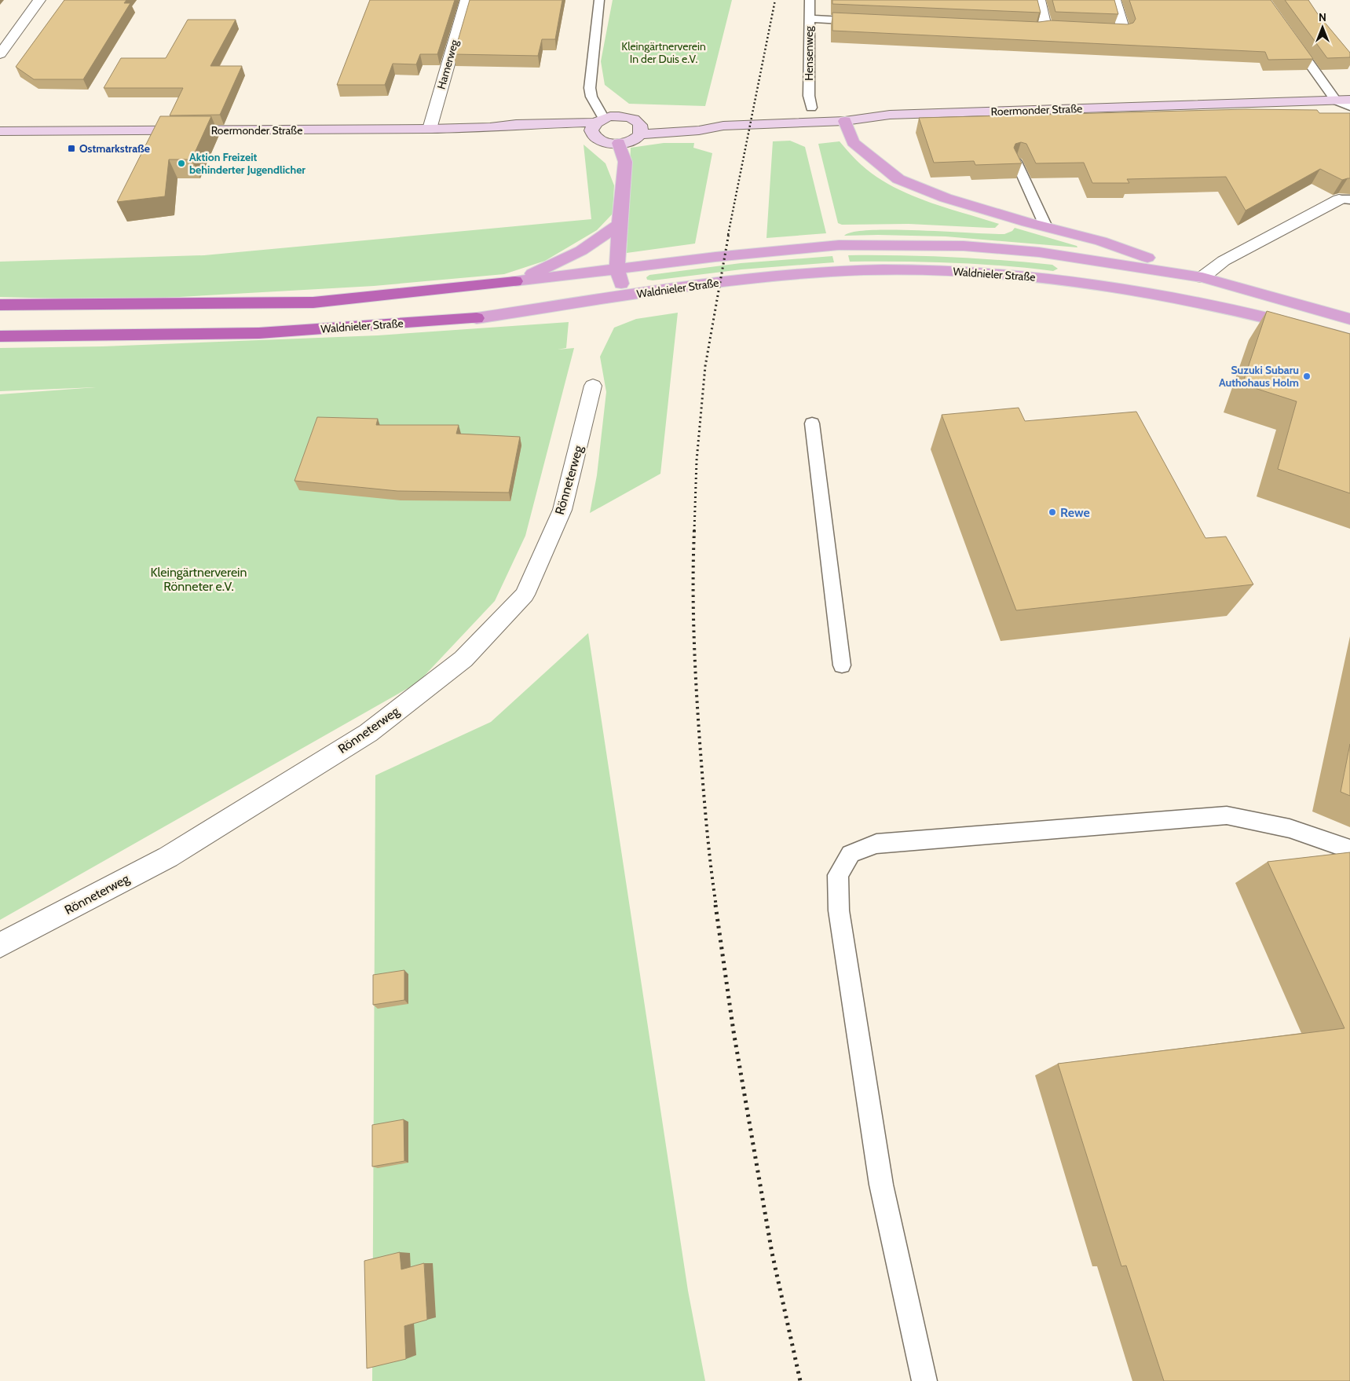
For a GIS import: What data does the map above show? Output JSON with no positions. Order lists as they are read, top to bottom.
{
  "streets": {
    "highway": ["Waldnieler Straße"],
    "main road": ["Roermonder Straße"],
    "street": ["Hamerweg", "Rönneterweg"],
    "lane": ["Hensenweg"]
  },
  "crossings": [
    ["Hamerweg", "Roermonder Straße"]
  ],
  "parks": ["Kleingärtnerverein In der Duis e.V.", "Kleingärtnerverein Rönneter e.V."],
  "places": {
    "transit": ["Ostmarkstraße"],
    "other": ["Aktion Freizeit behinderter Jugendlicher", "Suzuki Subaru Authohaus Holm", "Rewe"]
  },
  "north": "top"
}
